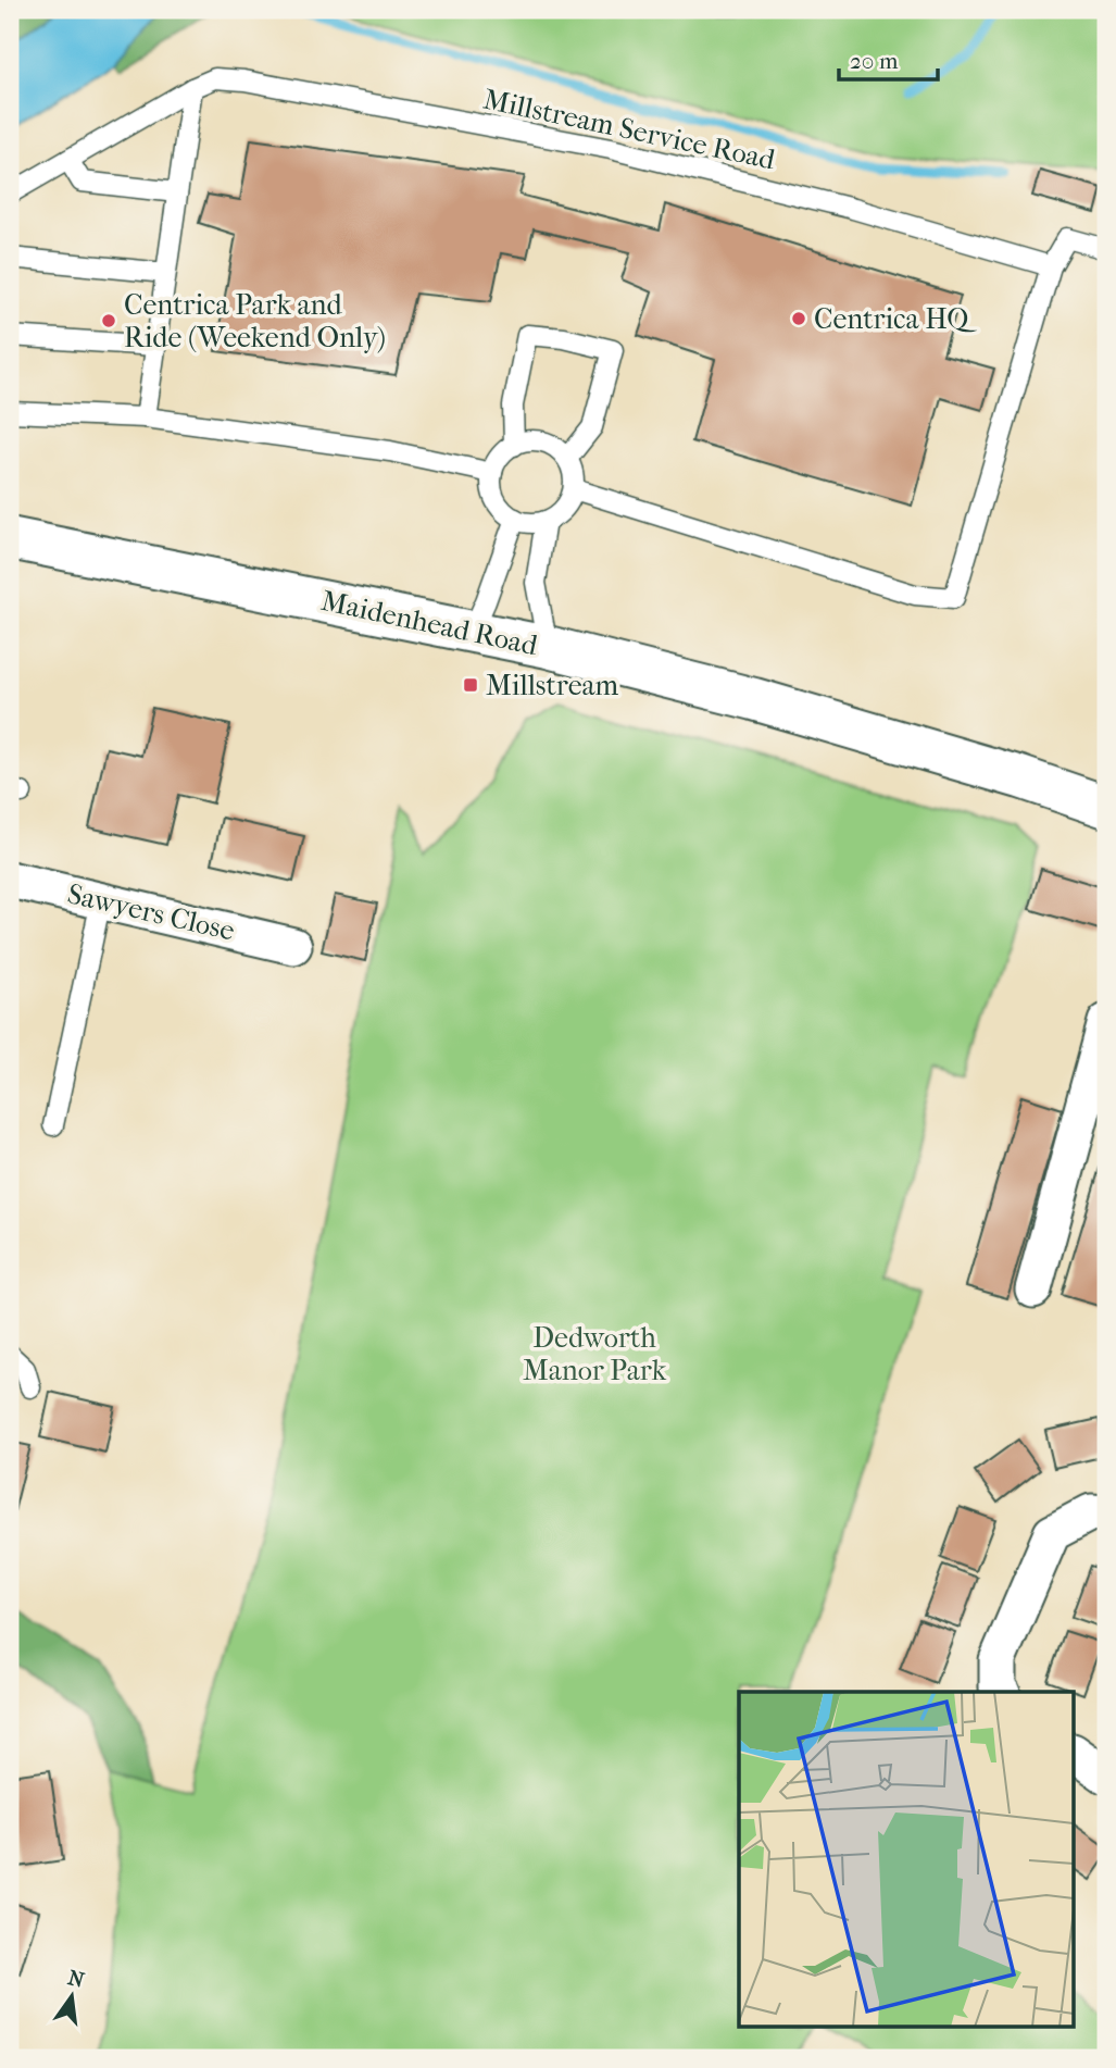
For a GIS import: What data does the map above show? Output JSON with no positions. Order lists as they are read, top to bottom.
{
  "streets": {
    "main road": ["Maidenhead Road"],
    "street": ["Sawyers Close"],
    "lane": ["Millstream Service Road"]
  },
  "parks": ["Dedworth Manor Park"],
  "places": {
    "other": ["Centrica HQ", "Centrica Park and Ride (Weekend Only)"],
    "transit": ["Millstream"]
  },
  "scale_bar": "20 m",
  "north": "top"
}
